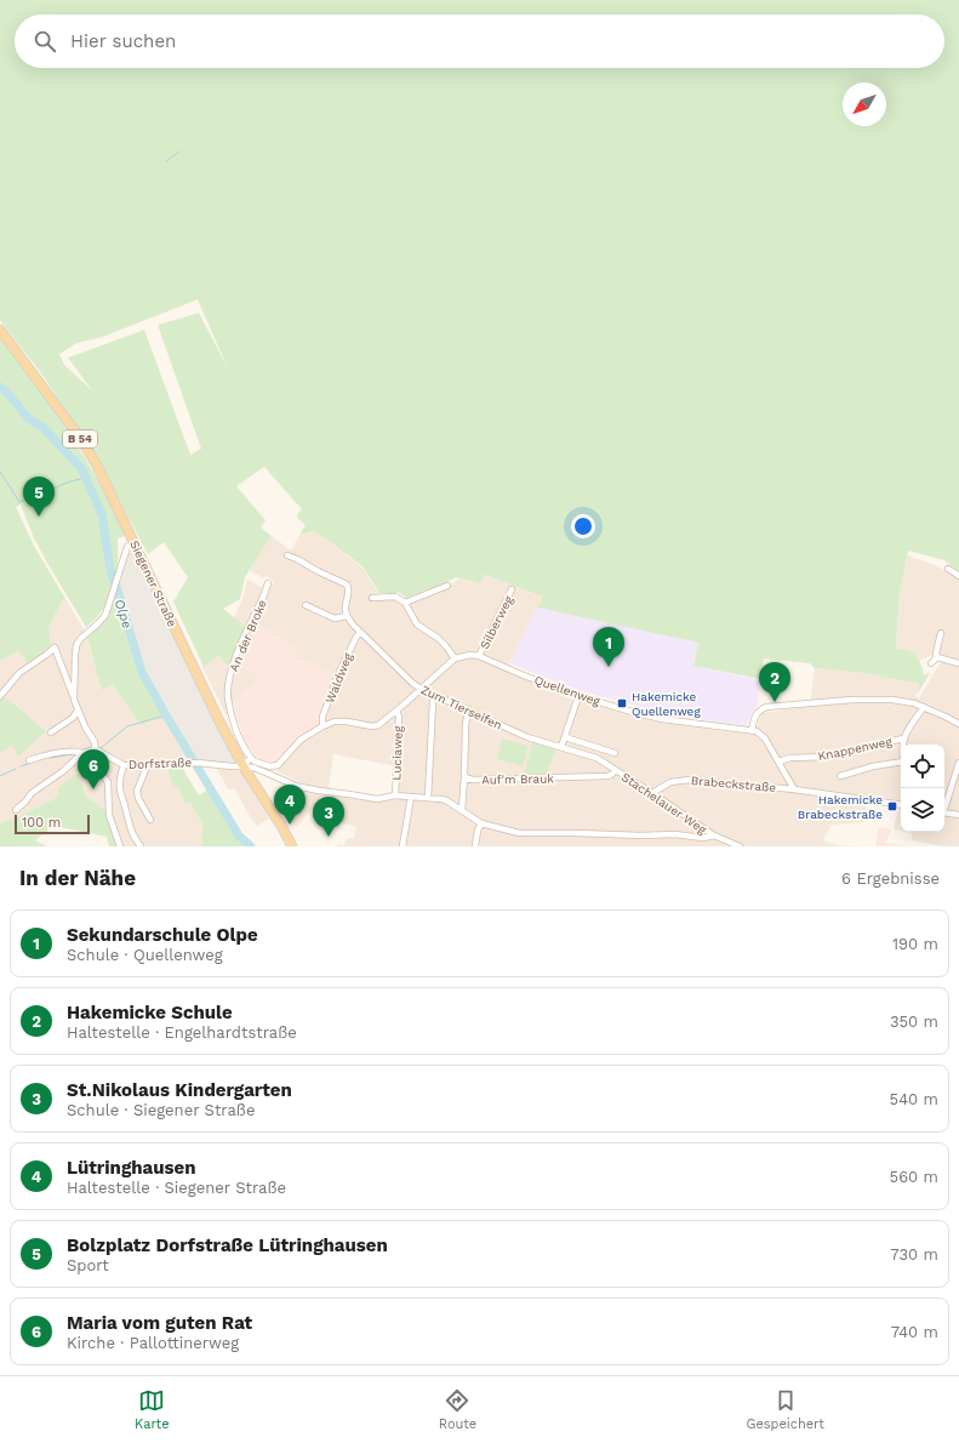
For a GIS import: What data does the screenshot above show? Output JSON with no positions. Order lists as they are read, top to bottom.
{
  "streets": {
    "main road": ["B 54", "Siegener Straße"],
    "street": [
      "Silberweg",
      "An der Broke",
      "Waldweg",
      "Quellenweg",
      "Zum Tierseifen",
      "Knappenweg",
      "Luciaweg",
      "Dorfstraße",
      "Auf'm Brauk",
      "Brabeckstraße",
      "Stachelauer Weg"
    ]
  },
  "crossings": [
    ["Siegener Straße", "Dorfstraße"],
    ["Silberweg", "Quellenweg"],
    ["Waldweg", "Zum Tierseifen"],
    ["Zum Tierseifen", "Auf'm Brauk"],
    ["Zum Tierseifen", "Stachelauer Weg"],
    ["Luciaweg", "Dorfstraße"],
    ["Dorfstraße", "Auf'm Brauk"],
    ["Auf'm Brauk", "Stachelauer Weg"],
    ["Brabeckstraße", "Stachelauer Weg"]
  ],
  "water": ["Olpe"],
  "places": {
    "transit": ["Hakemicke Quellenweg", "Hakemicke Brabeckstraße"]
  },
  "scale_bar": "100 m",
  "north": "bottom left",
  "page": {
    "search": "Hier suchen",
    "pins": [
      "5",
      "1",
      "2",
      "6",
      "4",
      "3"
    ],
    "scale": "100 m",
    "heading": ["In der Nähe", "6 Ergebnisse"],
    "list": [
      {
        "mark": "1",
        "name": "Sekundarschule Olpe",
        "note": "Schule · Quellenweg",
        "value": "190 m"
      },
      {
        "mark": "2",
        "name": "Hakemicke Schule",
        "note": "Haltestelle · Engelhardtstraße",
        "value": "350 m"
      },
      {
        "mark": "3",
        "name": "St.Nikolaus Kindergarten",
        "note": "Schule · Siegener Straße",
        "value": "540 m"
      },
      {
        "mark": "4",
        "name": "Lütringhausen",
        "note": "Haltestelle · Siegener Straße",
        "value": "560 m"
      },
      {
        "mark": "5",
        "name": "Bolzplatz Dorfstraße Lütringhausen",
        "note": "Sport",
        "value": "730 m"
      },
      {
        "mark": "6",
        "name": "Maria vom guten Rat",
        "note": "Kirche · Pallottinerweg",
        "value": "740 m"
      }
    ],
    "nav": ["Karte", "Route", "Gespeichert"]
  }
}
